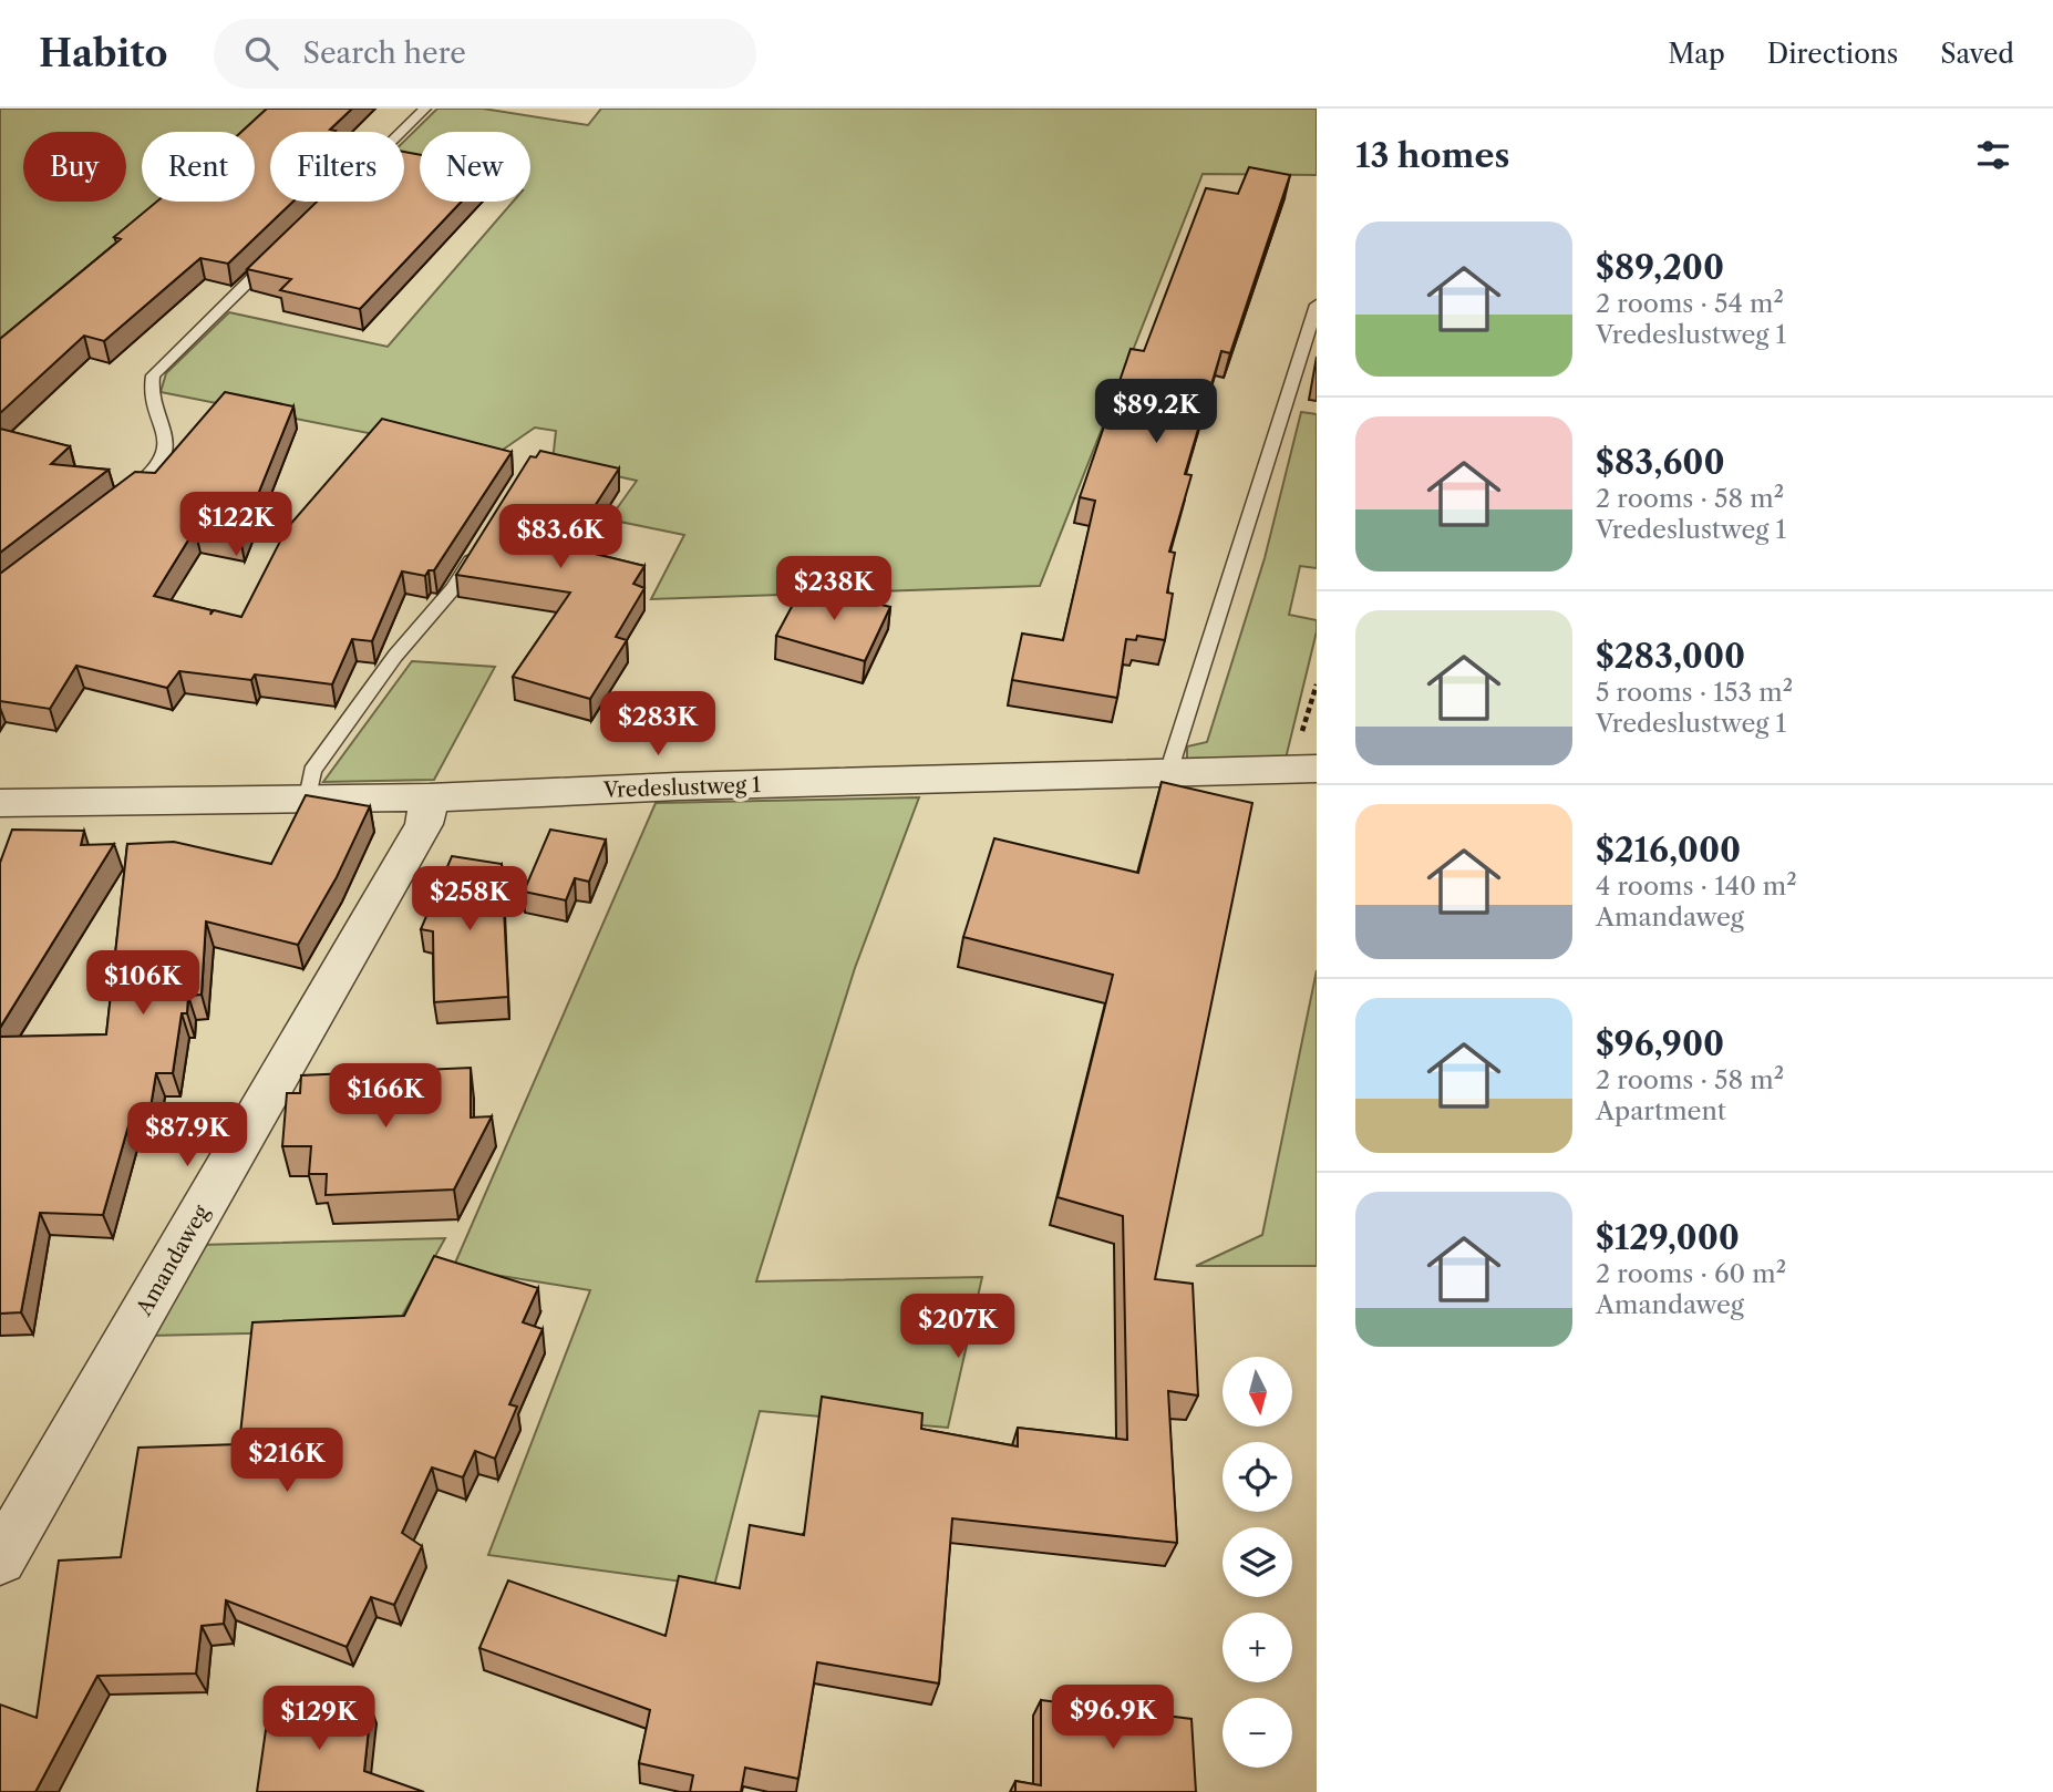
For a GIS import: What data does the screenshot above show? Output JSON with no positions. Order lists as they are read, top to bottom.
{
  "streets": {
    "street": ["Vredeslustweg 1", "Amandaweg"]
  },
  "crossings": [
    ["Vredeslustweg 1", "Amandaweg"]
  ],
  "north": "bottom",
  "page": {
    "header": "Habito",
    "search": "Search here",
    "nav": ["Map", "Directions", "Saved"],
    "heading": "13 homes",
    "chip": [
      "Buy",
      "Rent",
      "Filters",
      "New"
    ],
    "list": [
      {
        "name": "$89,200",
        "note": "2 rooms · 54 m² · Vredeslustweg 1"
      },
      {
        "name": "$83,600",
        "note": "2 rooms · 58 m² · Vredeslustweg 1"
      },
      {
        "name": "$283,000",
        "note": "5 rooms · 153 m² · Vredeslustweg 1"
      },
      {
        "name": "$216,000",
        "note": "4 rooms · 140 m² · Amandaweg"
      },
      {
        "name": "$96,900",
        "note": "2 rooms · 58 m² · Apartment"
      },
      {
        "name": "$129,000",
        "note": "2 rooms · 60 m² · Amandaweg"
      }
    ],
    "price": [
      "$89.2K",
      "$122K",
      "$83.6K",
      "$238K",
      "$283K",
      "$258K",
      "$106K",
      "$166K",
      "$87.9K",
      "$207K",
      "$216K",
      "$96.9K",
      "$129K"
    ],
    "map_buttons": ["+", "−"]
  }
}
